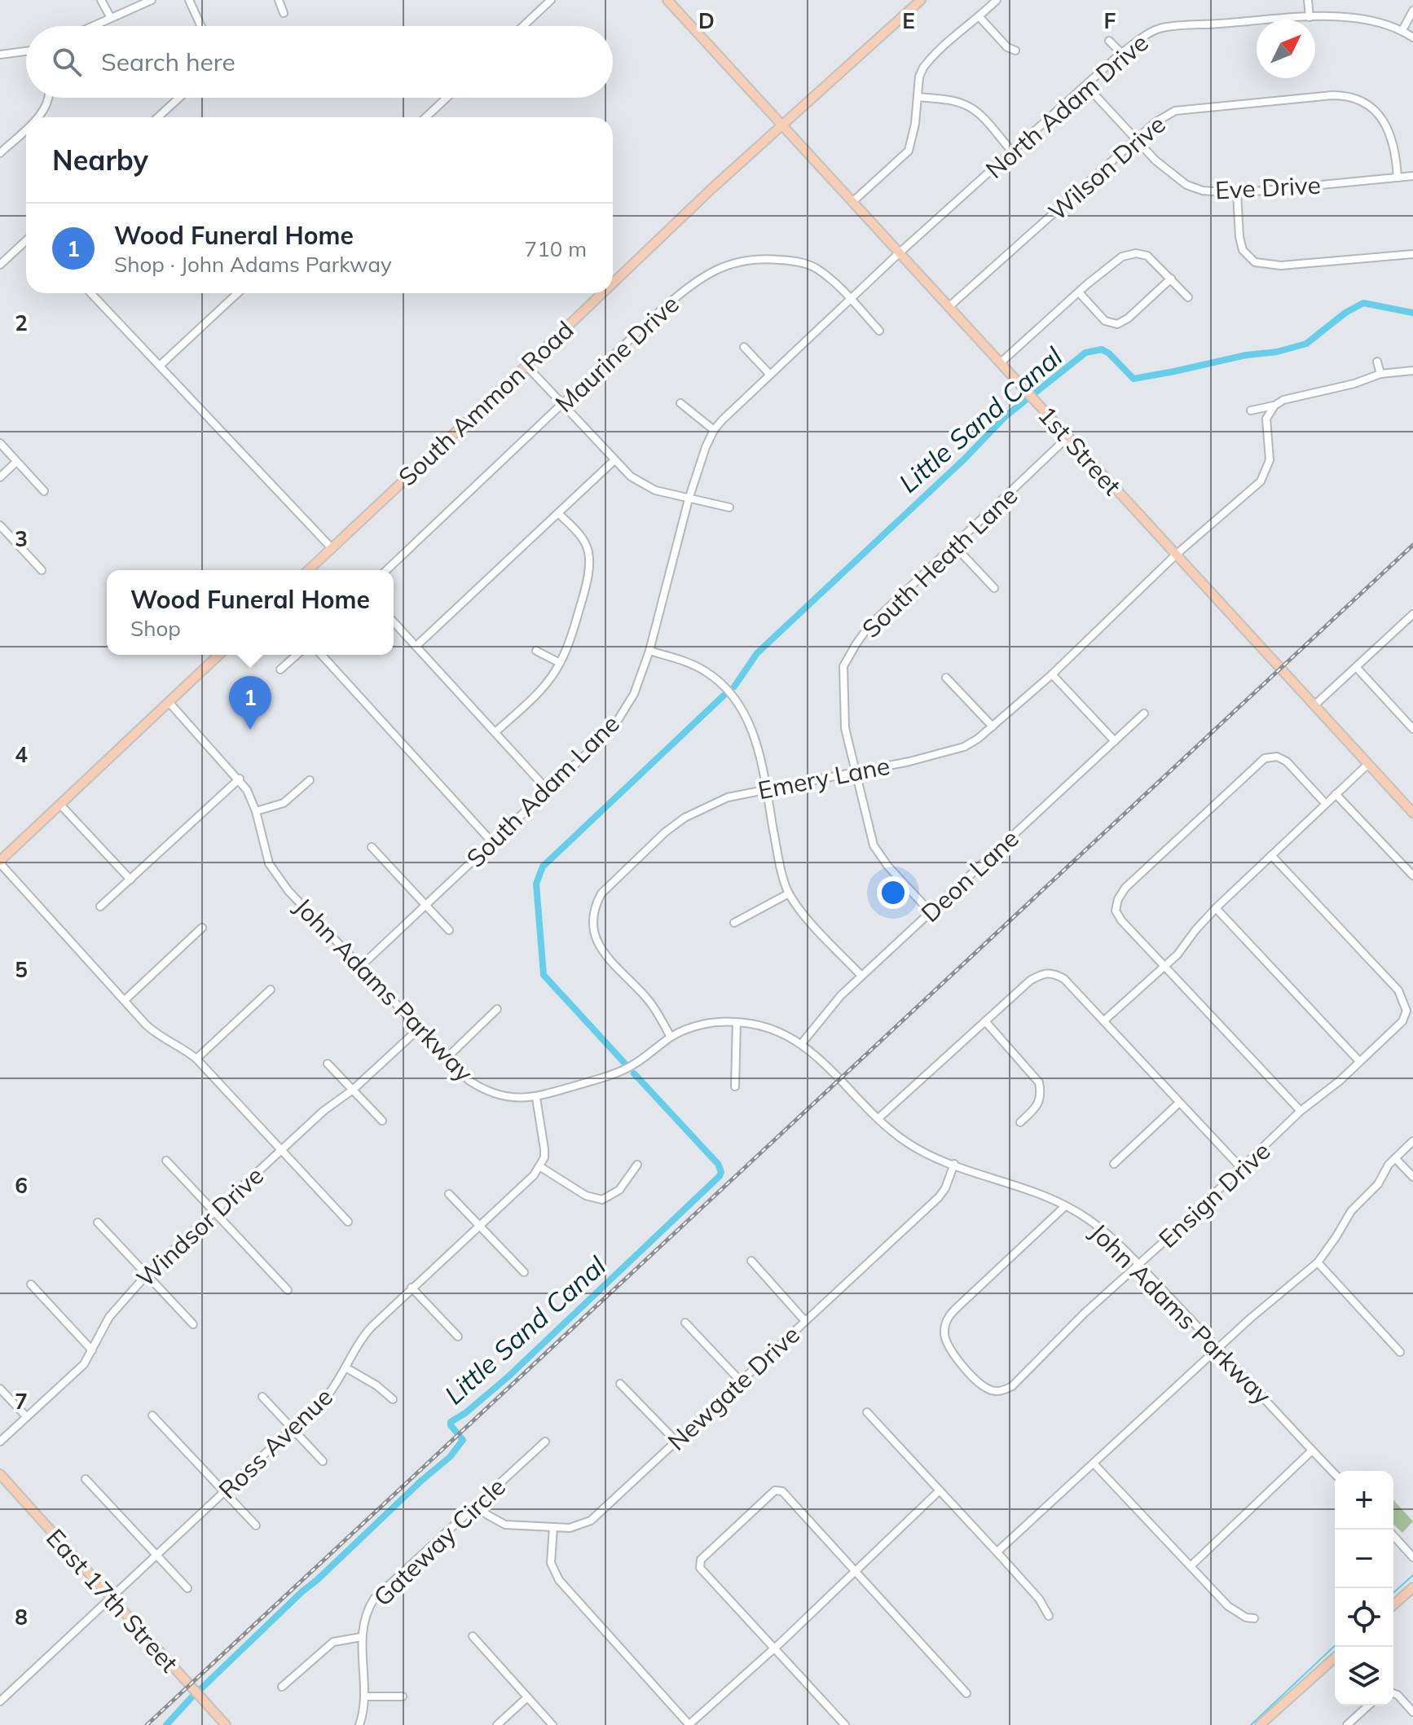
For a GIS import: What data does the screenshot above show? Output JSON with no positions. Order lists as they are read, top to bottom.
{
  "streets": {
    "main road": ["South Ammon Road", "1st Street", "East 17th Street"],
    "street": [
      "North Adam Drive",
      "Wilson Drive",
      "Eve Drive",
      "Maurine Drive",
      "South Heath Lane",
      "Emery Lane",
      "South Adam Lane",
      "Deon Lane",
      "John Adams Parkway",
      "Ensign Drive",
      "Windsor Drive",
      "Newgate Drive",
      "Ross Avenue",
      "Gateway Circle"
    ]
  },
  "crossings": [
    ["North Adam Drive", "Eve Drive"],
    ["North Adam Drive", "1st Street"],
    ["North Adam Drive", "South Adam Lane"],
    ["Wilson Drive", "Eve Drive"],
    ["Wilson Drive", "1st Street"],
    ["Maurine Drive", "South Adam Lane"],
    ["South Ammon Road", "1st Street"],
    ["1st Street", "South Heath Lane"],
    ["1st Street", "Emery Lane"],
    ["1st Street", "South Adam Lane"],
    ["South Heath Lane", "Emery Lane"],
    ["South Heath Lane", "Deon Lane"],
    ["Emery Lane", "John Adams Parkway"],
    ["South Adam Lane", "John Adams Parkway"],
    ["Deon Lane", "John Adams Parkway"],
    ["John Adams Parkway", "Ensign Drive"],
    ["John Adams Parkway", "Windsor Drive"],
    ["John Adams Parkway", "Newgate Drive"],
    ["Newgate Drive", "Gateway Circle"],
    ["Ross Avenue", "East 17th Street"]
  ],
  "water": ["Little Sand Canal"],
  "north": "top right",
  "page": {
    "search": "Search here",
    "heading": "Nearby",
    "list": [
      {
        "mark": "1",
        "name": "Wood Funeral Home",
        "note": "Shop · John Adams Parkway",
        "value": "710 m"
      }
    ],
    "popup": ["Wood Funeral Home", "Shop"],
    "pins": "1",
    "map_buttons": ["+", "−"]
  },
  "grid": {
    "columns": ["D", "E", "F"],
    "rows": [
      "2",
      "3",
      "4",
      "5",
      "6",
      "7",
      "8"
    ]
  }
}
